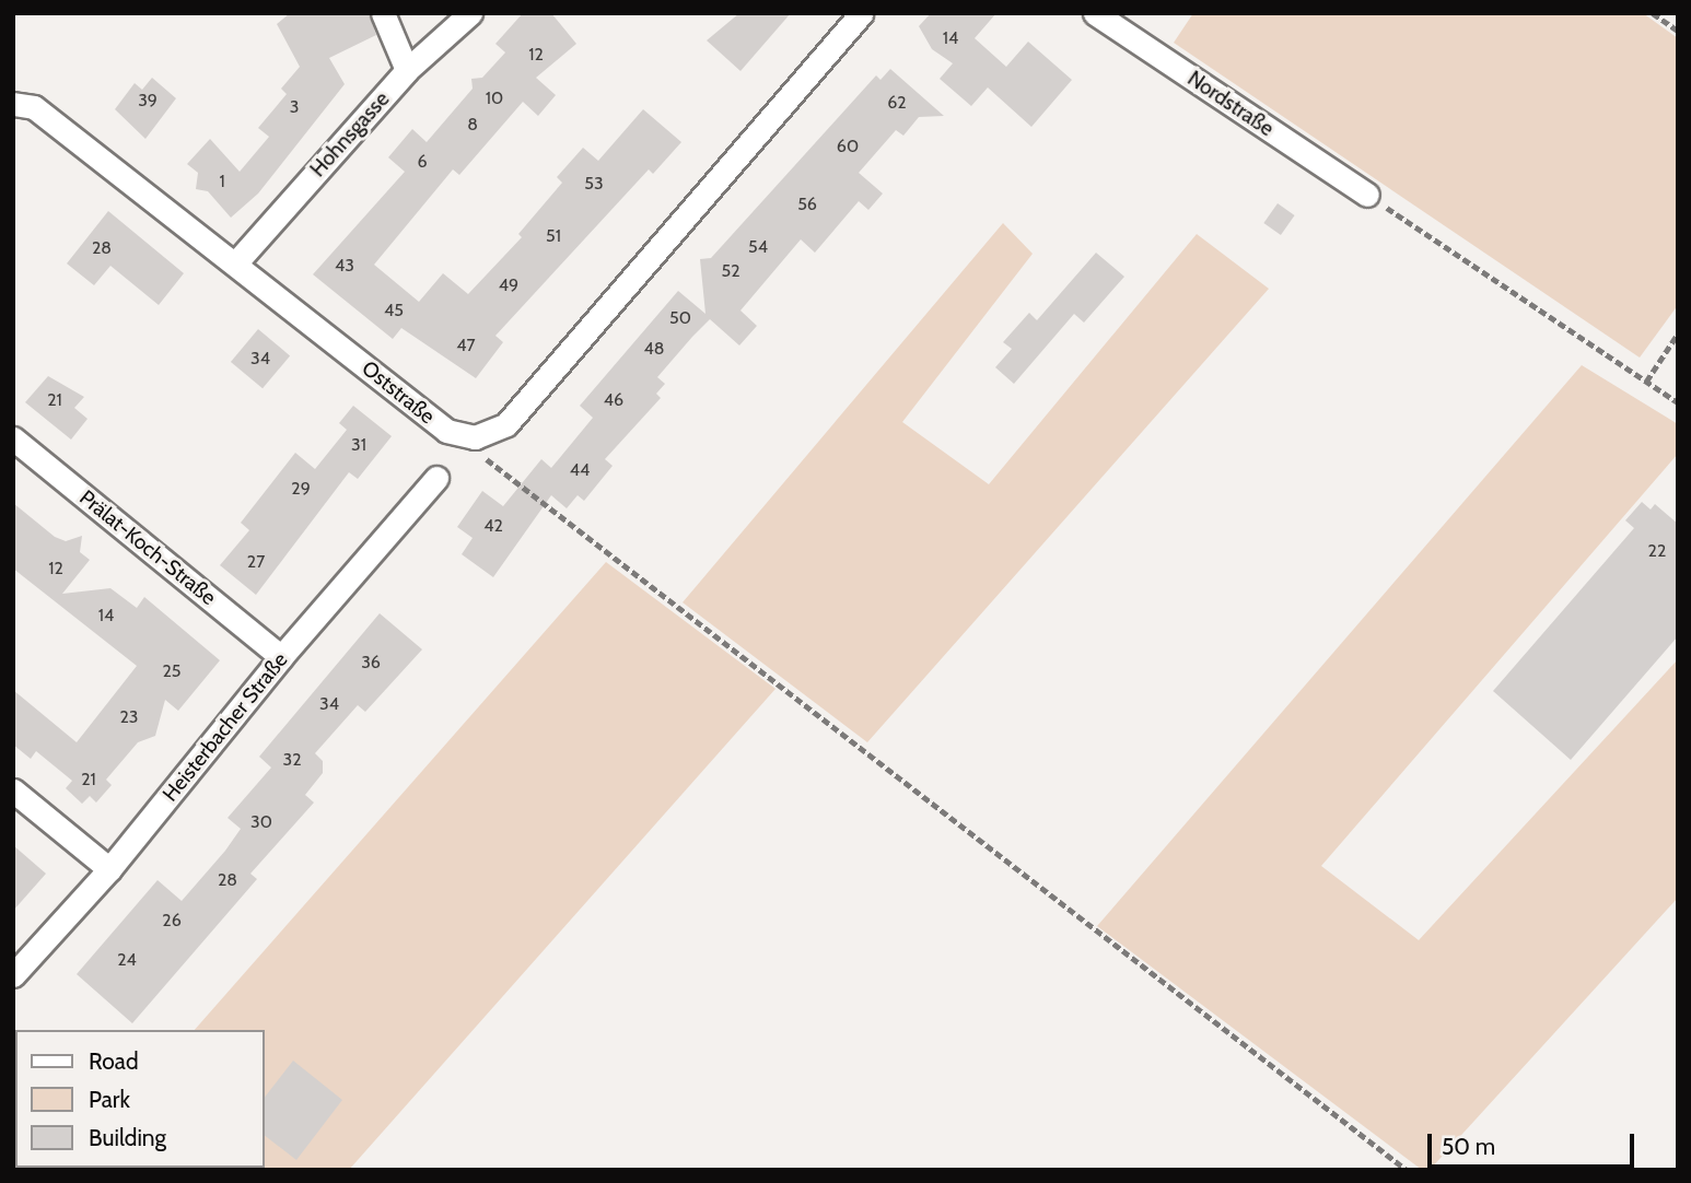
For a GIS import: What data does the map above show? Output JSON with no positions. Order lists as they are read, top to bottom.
{
  "streets": {
    "street": [
      "Nordstraße",
      "Hohnsgasse",
      "Oststraße",
      "Prälat-Koch-Straße",
      "Heisterbacher Straße"
    ]
  },
  "crossings": [
    ["Hohnsgasse", "Oststraße"],
    ["Prälat-Koch-Straße", "Heisterbacher Straße"]
  ],
  "house_numbers": [
    "14",
    "12",
    "10",
    "39",
    "62",
    "3",
    "8",
    "60",
    "6",
    "1",
    "53",
    "56",
    "51",
    "54",
    "28",
    "43",
    "52",
    "49",
    "45",
    "50",
    "47",
    "48",
    "34",
    "21",
    "46",
    "31",
    "44",
    "29",
    "42",
    "22",
    "27",
    "12",
    "14",
    "36",
    "25",
    "34",
    "23",
    "32",
    "21",
    "30",
    "28",
    "26",
    "24"
  ],
  "legend": ["Road", "Park", "Building"],
  "scale_bar": "50 m"
}
